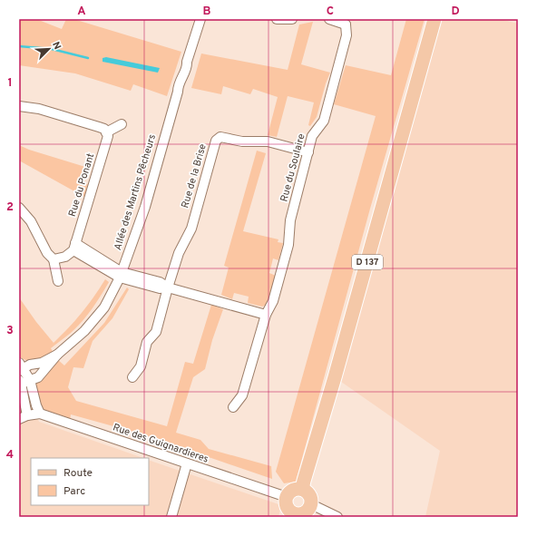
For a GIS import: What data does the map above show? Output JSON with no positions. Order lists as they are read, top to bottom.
{
  "streets": {
    "main road": ["D 137"],
    "street": [
      "Rue du Soulaire",
      "Rue de la Brise",
      "Rue du Ponant",
      "Allée des Martins Pêcheurs",
      "Rue des Guignardieres"
    ]
  },
  "crossings": [
    ["Rue du Soulaire", "Rue de la Brise"],
    ["D 137", "Rue des Guignardieres"]
  ],
  "legend": ["Route", "Parc"],
  "north": "top right",
  "grid": {
    "columns": [
      "A",
      "B",
      "C",
      "D"
    ],
    "rows": [
      "1",
      "2",
      "3",
      "4"
    ]
  }
}
